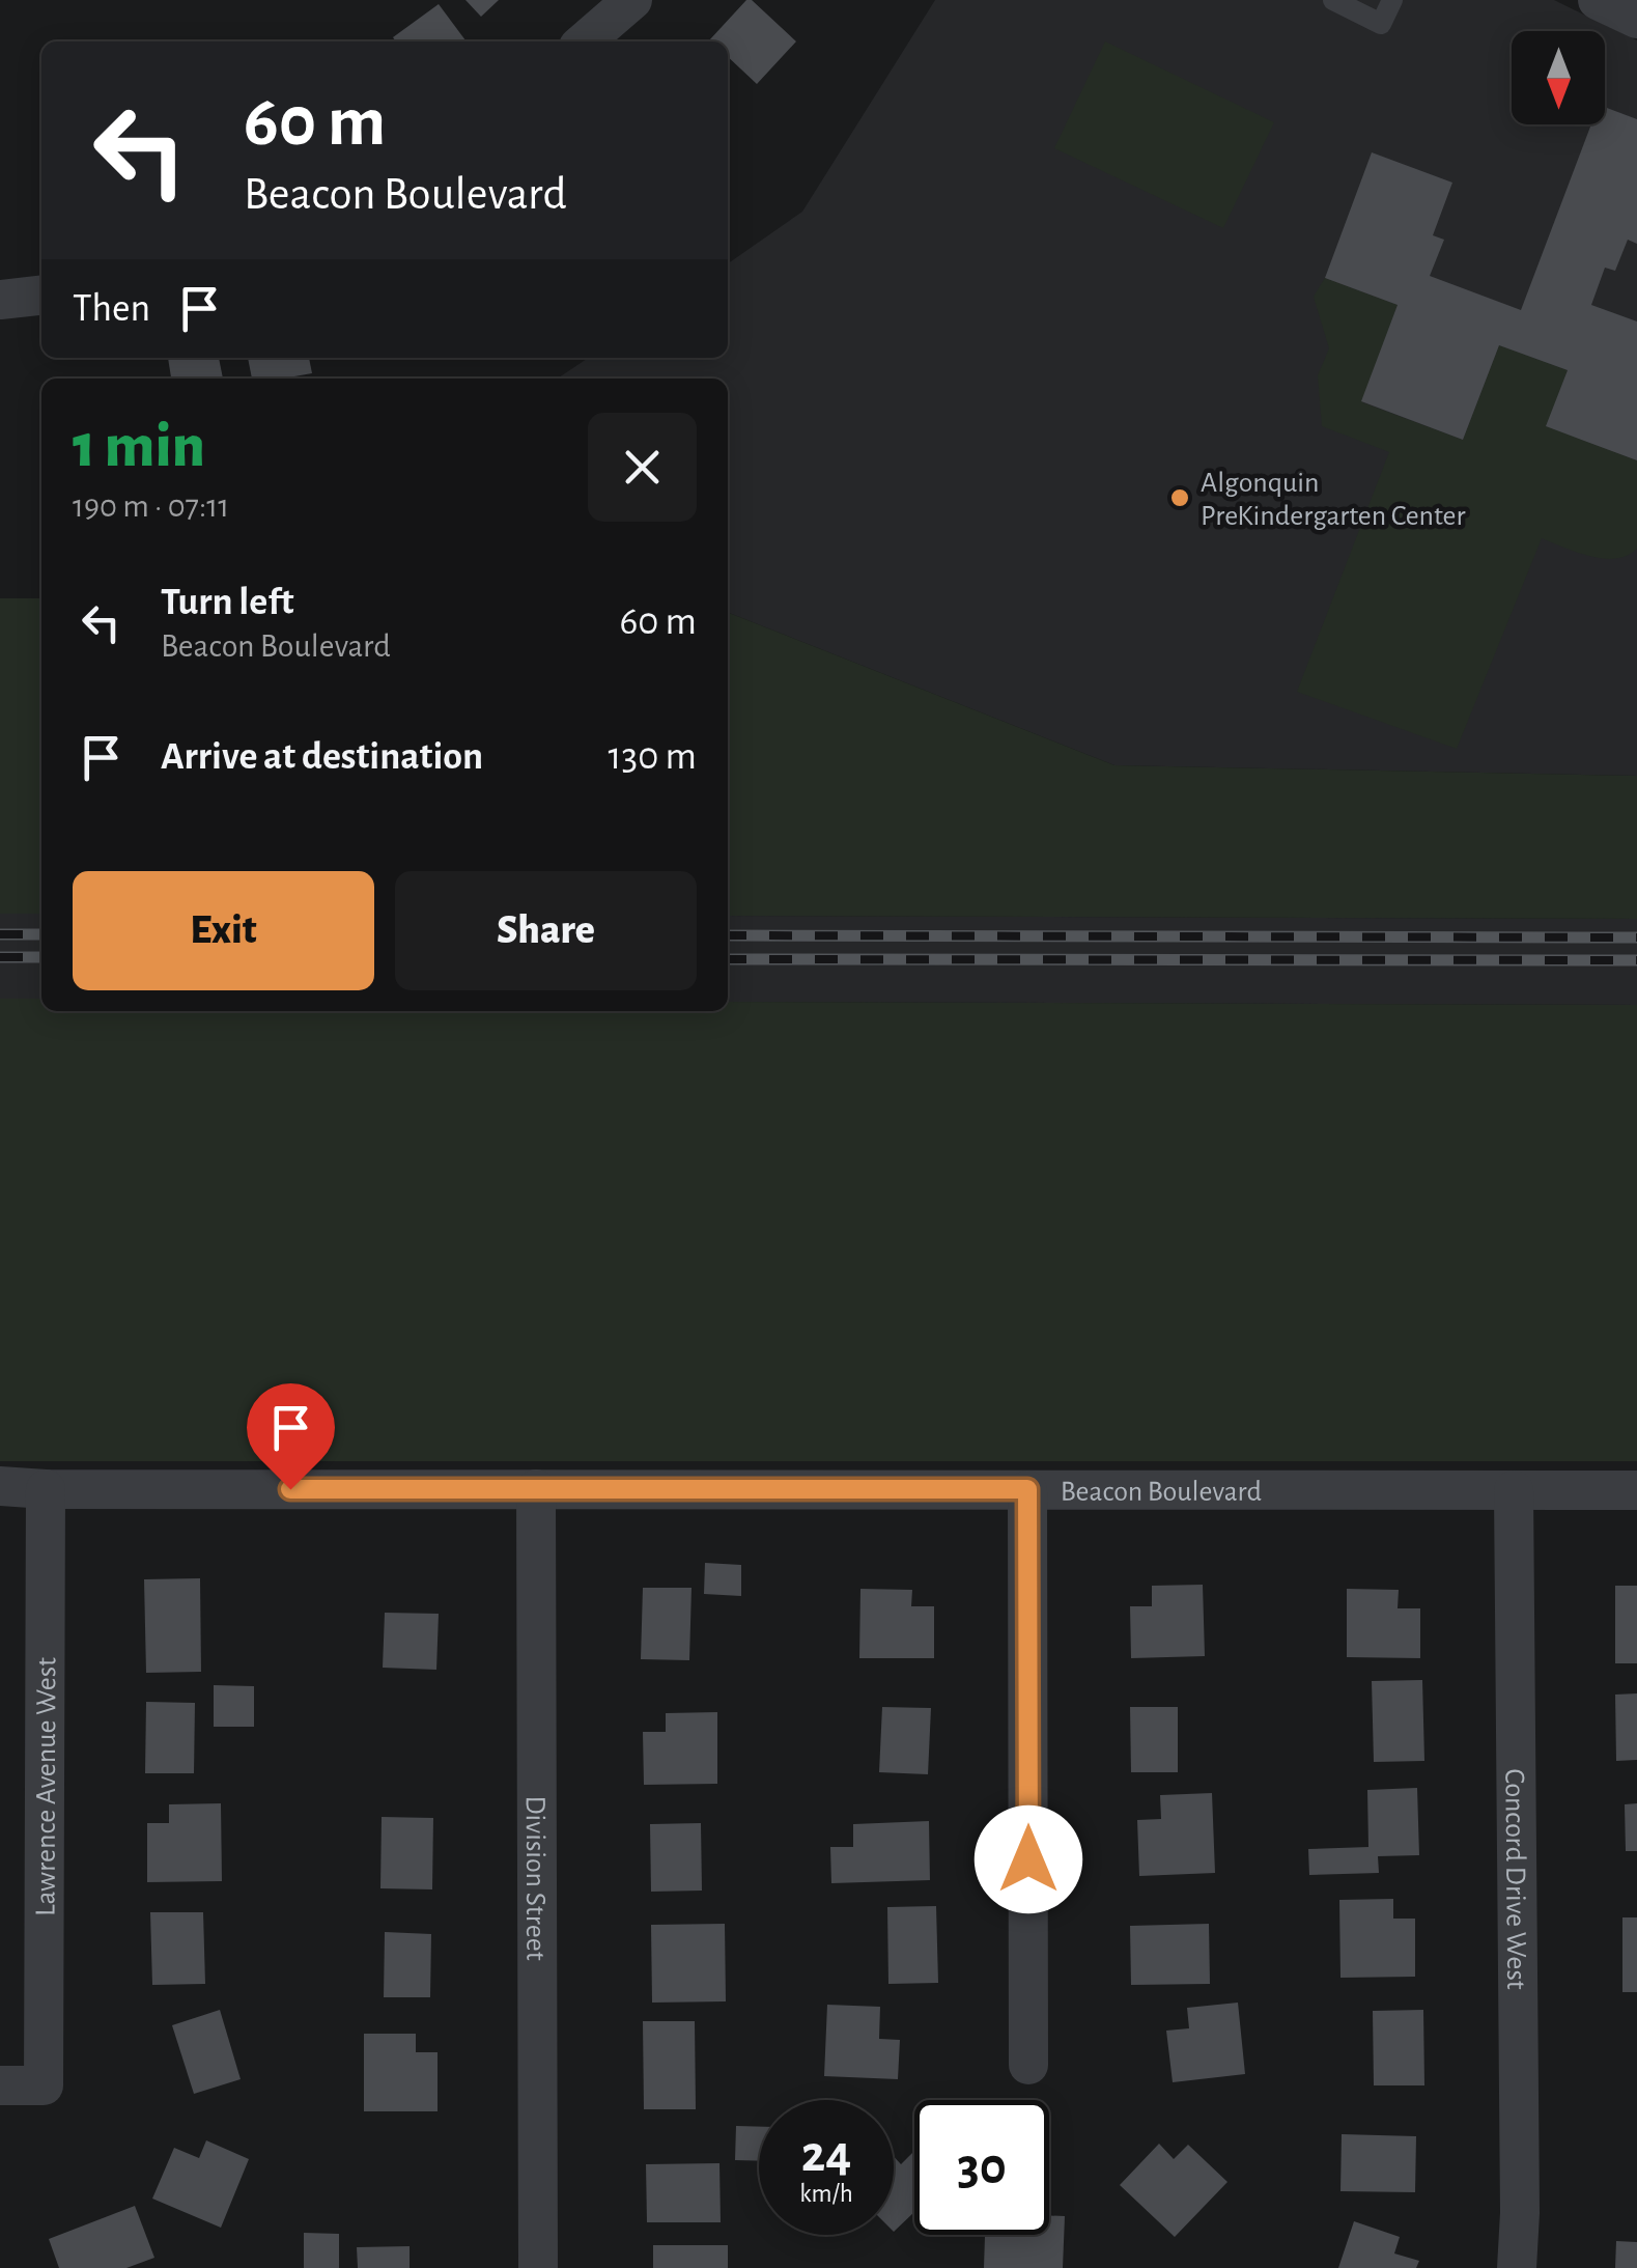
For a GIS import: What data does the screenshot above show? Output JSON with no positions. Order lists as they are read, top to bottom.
{
  "streets": {
    "street": [
      "Beacon Boulevard",
      "Lawrence Avenue West",
      "Division Street",
      "Concord Drive West"
    ]
  },
  "crossings": [
    ["Beacon Boulevard", "Lawrence Avenue West"],
    ["Beacon Boulevard", "Division Street"],
    ["Beacon Boulevard", "Concord Drive West"]
  ],
  "places": ["Algonquin PreKindergarten Center"],
  "north": "bottom",
  "page": {
    "turn": ["60 m", "Beacon Boulevard"],
    "then": "Then",
    "heading": ["1 min", "190 m · 07:11"],
    "list": [
      {
        "name": "Turn left",
        "note": "Beacon Boulevard",
        "value": "60 m"
      },
      {
        "name": "Arrive at destination",
        "value": "130 m"
      }
    ],
    "buttons": ["Exit", "Share"],
    "speed": "24 km/h",
    "limit": "30"
  }
}
